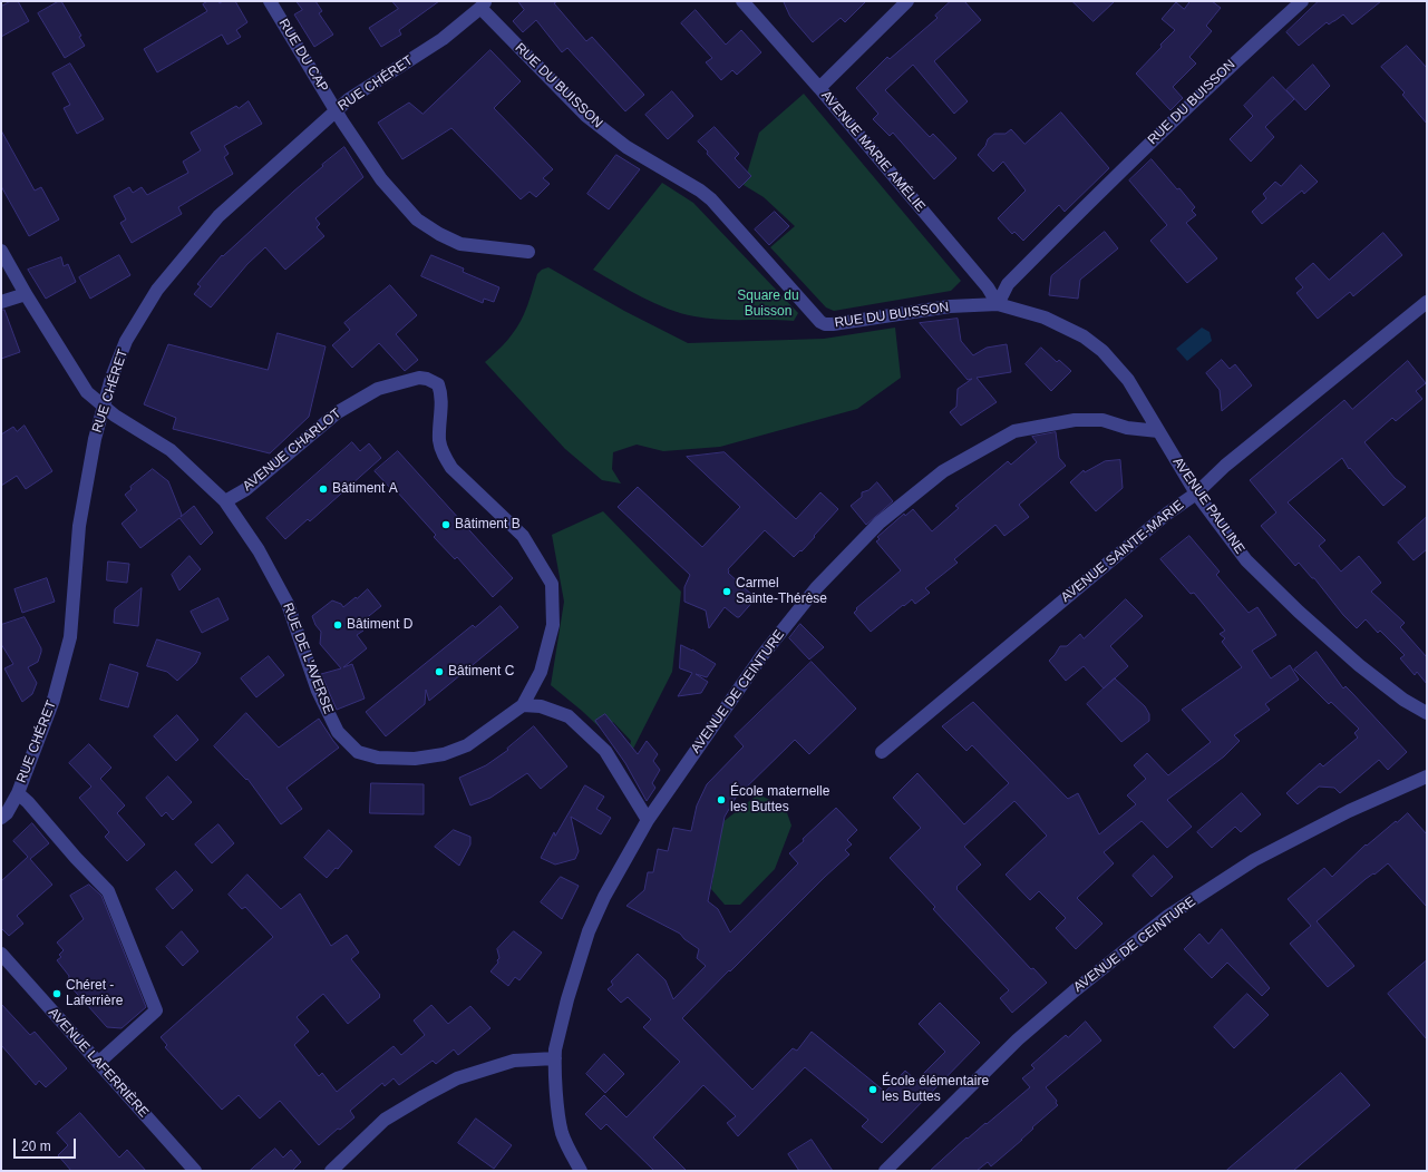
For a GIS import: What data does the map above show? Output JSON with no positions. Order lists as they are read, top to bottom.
{
  "streets": {
    "street": [
      "RUE DU CAP",
      "RUE CHÉRET",
      "RUE DU BUISSON",
      "AVENUE MARIE AMÉLIE",
      "AVENUE CHARLOT",
      "AVENUE PAULINE",
      "AVENUE SAINTE-MARIE",
      "RUE DE L'AVERSE",
      "AVENUE DE CEINTURE",
      "AVENUE LAFERRIÈRE"
    ]
  },
  "crossings": [
    ["RUE DU CAP", "RUE CHÉRET"],
    ["RUE CHÉRET", "RUE DU BUISSON"],
    ["RUE CHÉRET", "RUE DE L'AVERSE"],
    ["RUE DU BUISSON", "AVENUE MARIE AMÉLIE"],
    ["RUE DU BUISSON", "AVENUE PAULINE"],
    ["AVENUE MARIE AMÉLIE", "AVENUE PAULINE"],
    ["AVENUE CHARLOT", "RUE DE L'AVERSE"],
    ["AVENUE PAULINE", "AVENUE SAINTE-MARIE"],
    ["AVENUE PAULINE", "AVENUE DE CEINTURE"]
  ],
  "parks": ["Square du Buisson"],
  "places": [
    "Bâtiment A",
    "Bâtiment B",
    "Carmel Sainte-Thérèse",
    "Bâtiment D",
    "Bâtiment C",
    "École maternelle les Buttes",
    "Chéret - Laferrière",
    "École élémentaire les Buttes"
  ],
  "scale_bar": "20 m"
}
